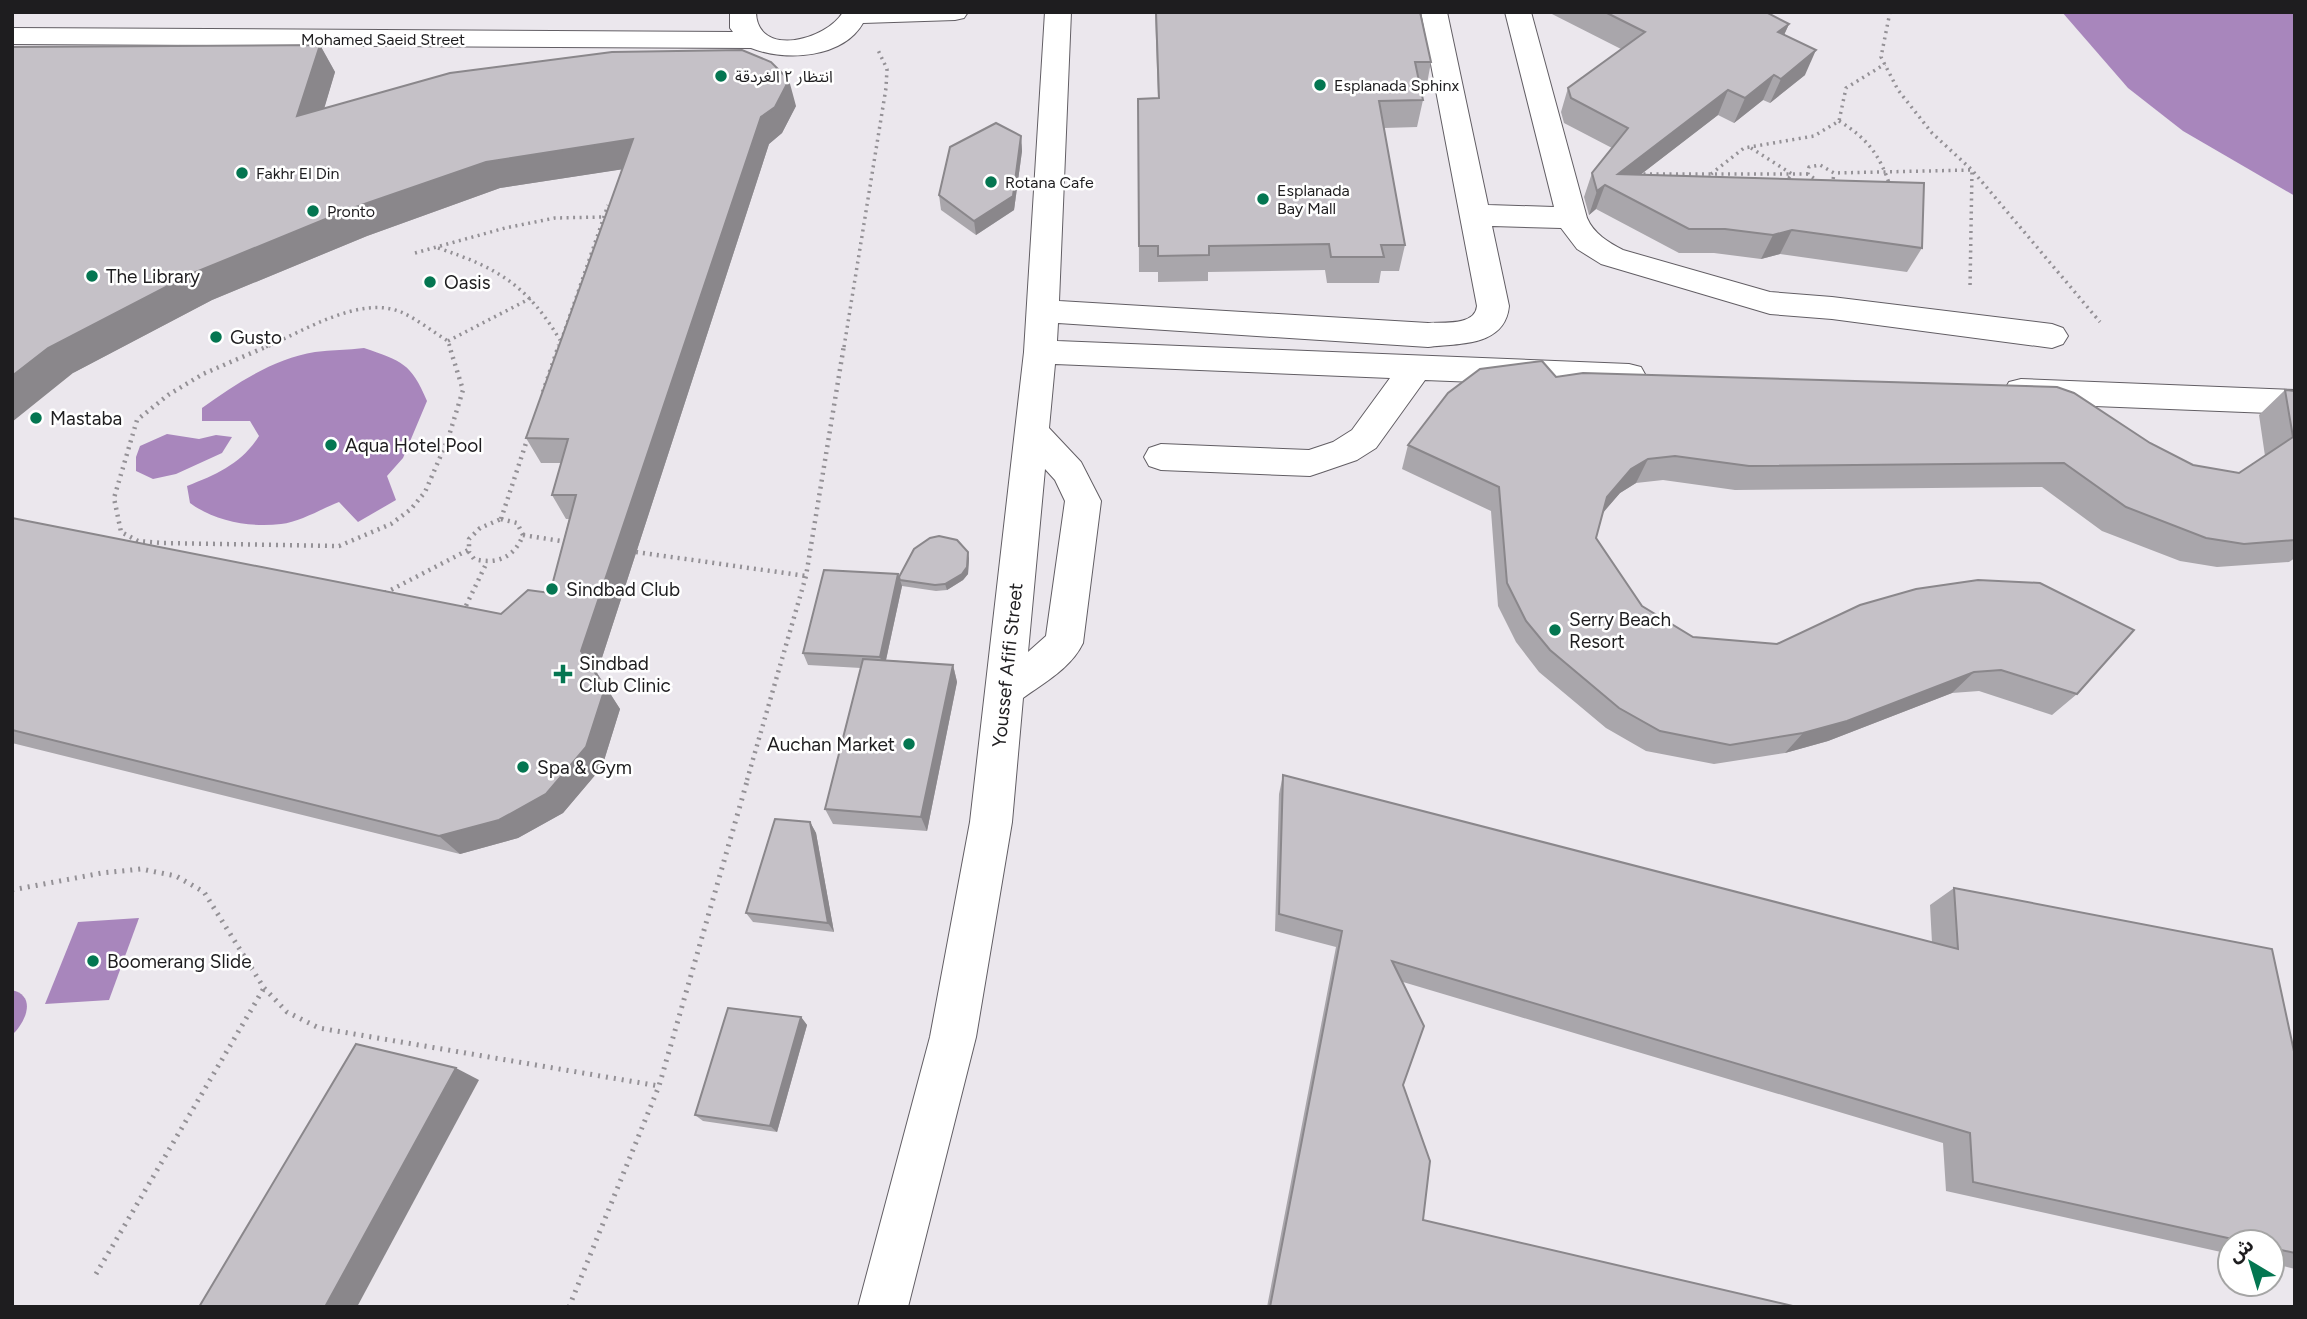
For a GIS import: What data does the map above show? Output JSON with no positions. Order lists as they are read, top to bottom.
{
  "streets": {
    "street": ["Mohamed Saeid Street", "Youssef Afifi Street"]
  },
  "places": {
    "other": [
      "انتظار ٢ الغردقة",
      "Esplanada Sphinx",
      "Fakhr El Din",
      "Rotana Cafe",
      "Esplanada Bay Mall",
      "Pronto",
      "The Library",
      "Oasis",
      "Gusto",
      "Mastaba",
      "Aqua Hotel Pool",
      "Sindbad Club",
      "Serry Beach Resort",
      "Auchan Market",
      "Spa & Gym",
      "Boomerang Slide"
    ],
    "health": ["Sindbad Club Clinic"]
  },
  "north": "top left"
}
